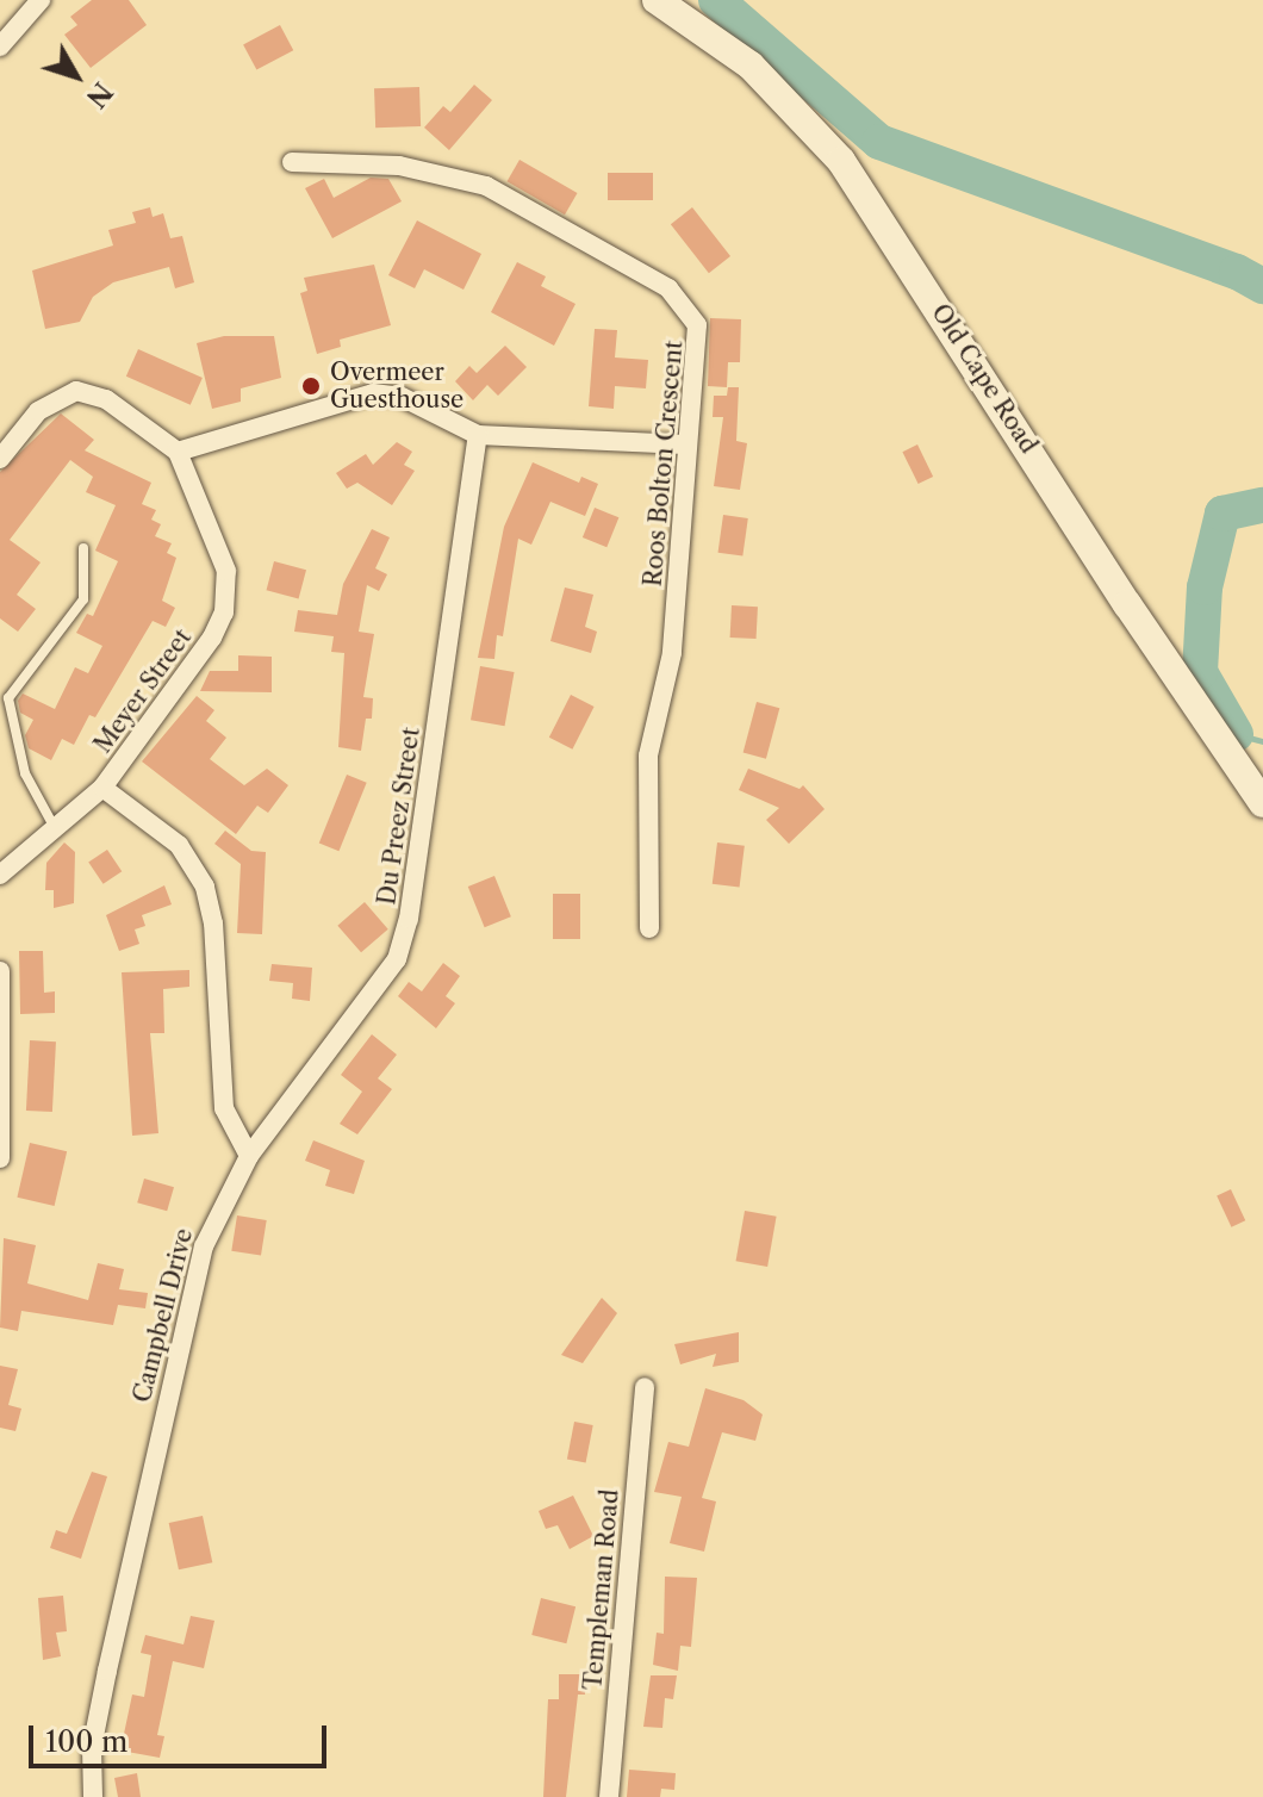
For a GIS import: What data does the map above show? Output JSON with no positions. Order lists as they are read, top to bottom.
{
  "streets": {
    "street": [
      "Old Cape Road",
      "Roos Bolton Crescent",
      "Meyer Street",
      "Du Preez Street",
      "Campbell Drive",
      "Templeman Road"
    ]
  },
  "crossings": [
    ["Du Preez Street", "Campbell Drive"]
  ],
  "places": ["Overmeer Guesthouse"],
  "scale_bar": "100 m",
  "north": "bottom right"
}
